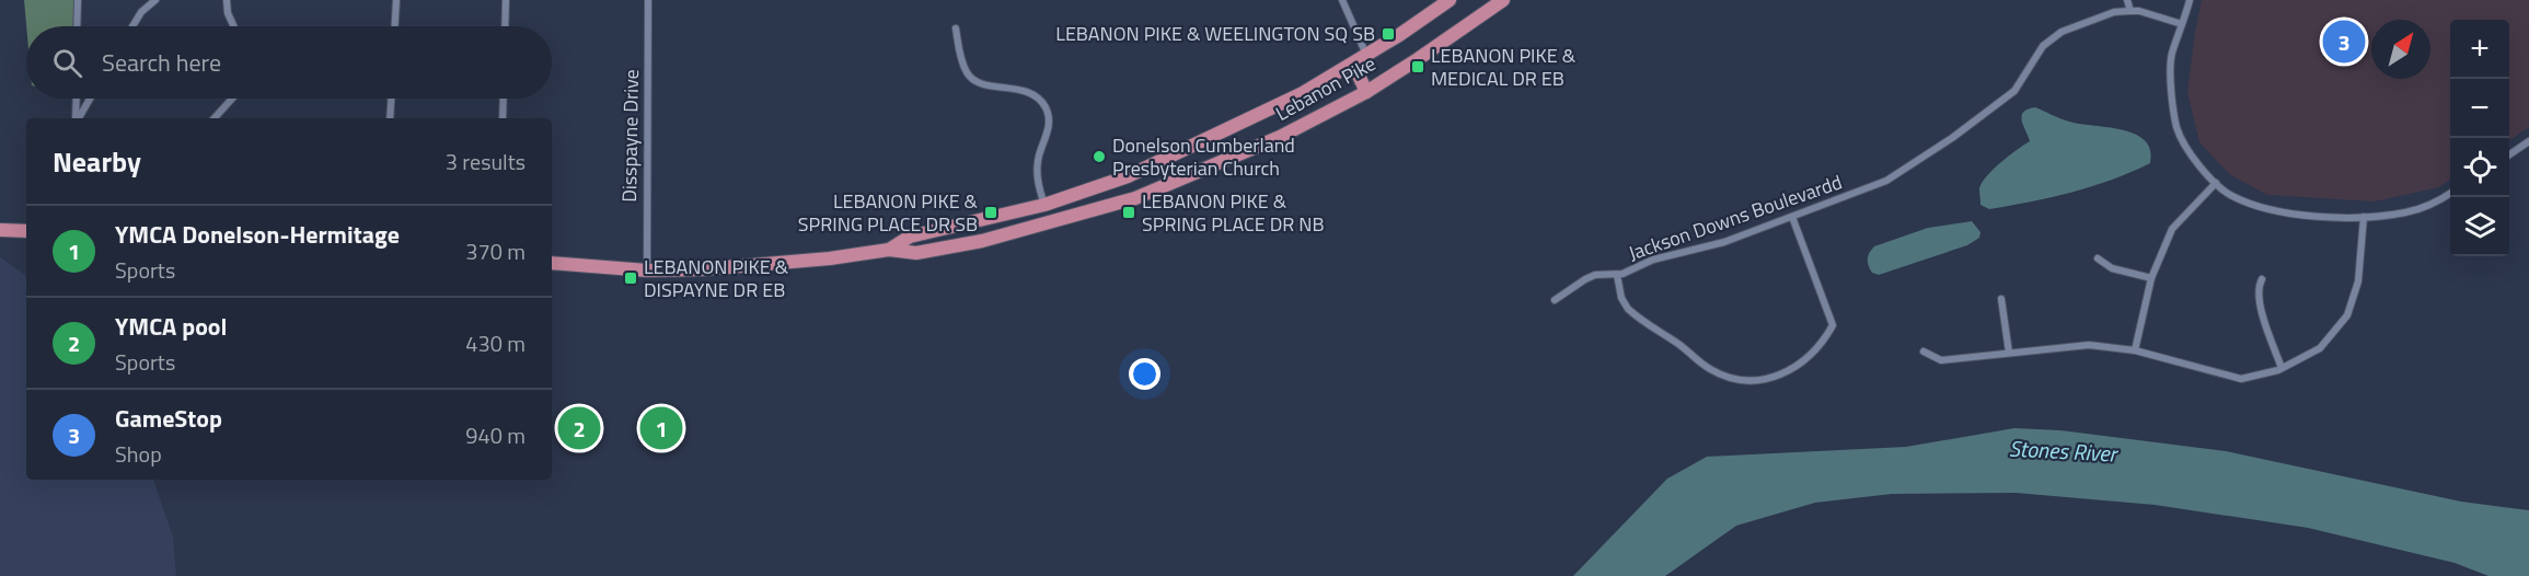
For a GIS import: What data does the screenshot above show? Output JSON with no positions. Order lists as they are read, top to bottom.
{
  "streets": {
    "main road": ["Lebanon Pike"],
    "street": ["Disspayne Drive", "Jackson Downs Boulevardd"]
  },
  "crossings": [
    ["Lebanon Pike", "Disspayne Drive"]
  ],
  "water": ["Stones River"],
  "places": {
    "transit": [
      "LEBANON PIKE & WEELINGTON SQ SB",
      "LEBANON PIKE & MEDICAL DR EB",
      "LEBANON PIKE & SPRING PLACE DR SB",
      "LEBANON PIKE & SPRING PLACE DR NB",
      "LEBANON PIKE & DISPAYNE DR EB"
    ],
    "other": ["Donelson Cumberland Presbyterian Church"]
  },
  "north": "top right",
  "page": {
    "pins": ["3", "1", "2"],
    "map_buttons": ["+", "−"],
    "search": "Search here",
    "heading": ["Nearby", "3 results"],
    "list": [
      {
        "mark": "1",
        "name": "YMCA Donelson-Hermitage",
        "note": "Sports",
        "value": "370 m"
      },
      {
        "mark": "2",
        "name": "YMCA pool",
        "note": "Sports",
        "value": "430 m"
      },
      {
        "mark": "3",
        "name": "GameStop",
        "note": "Shop",
        "value": "940 m"
      }
    ]
  }
}
